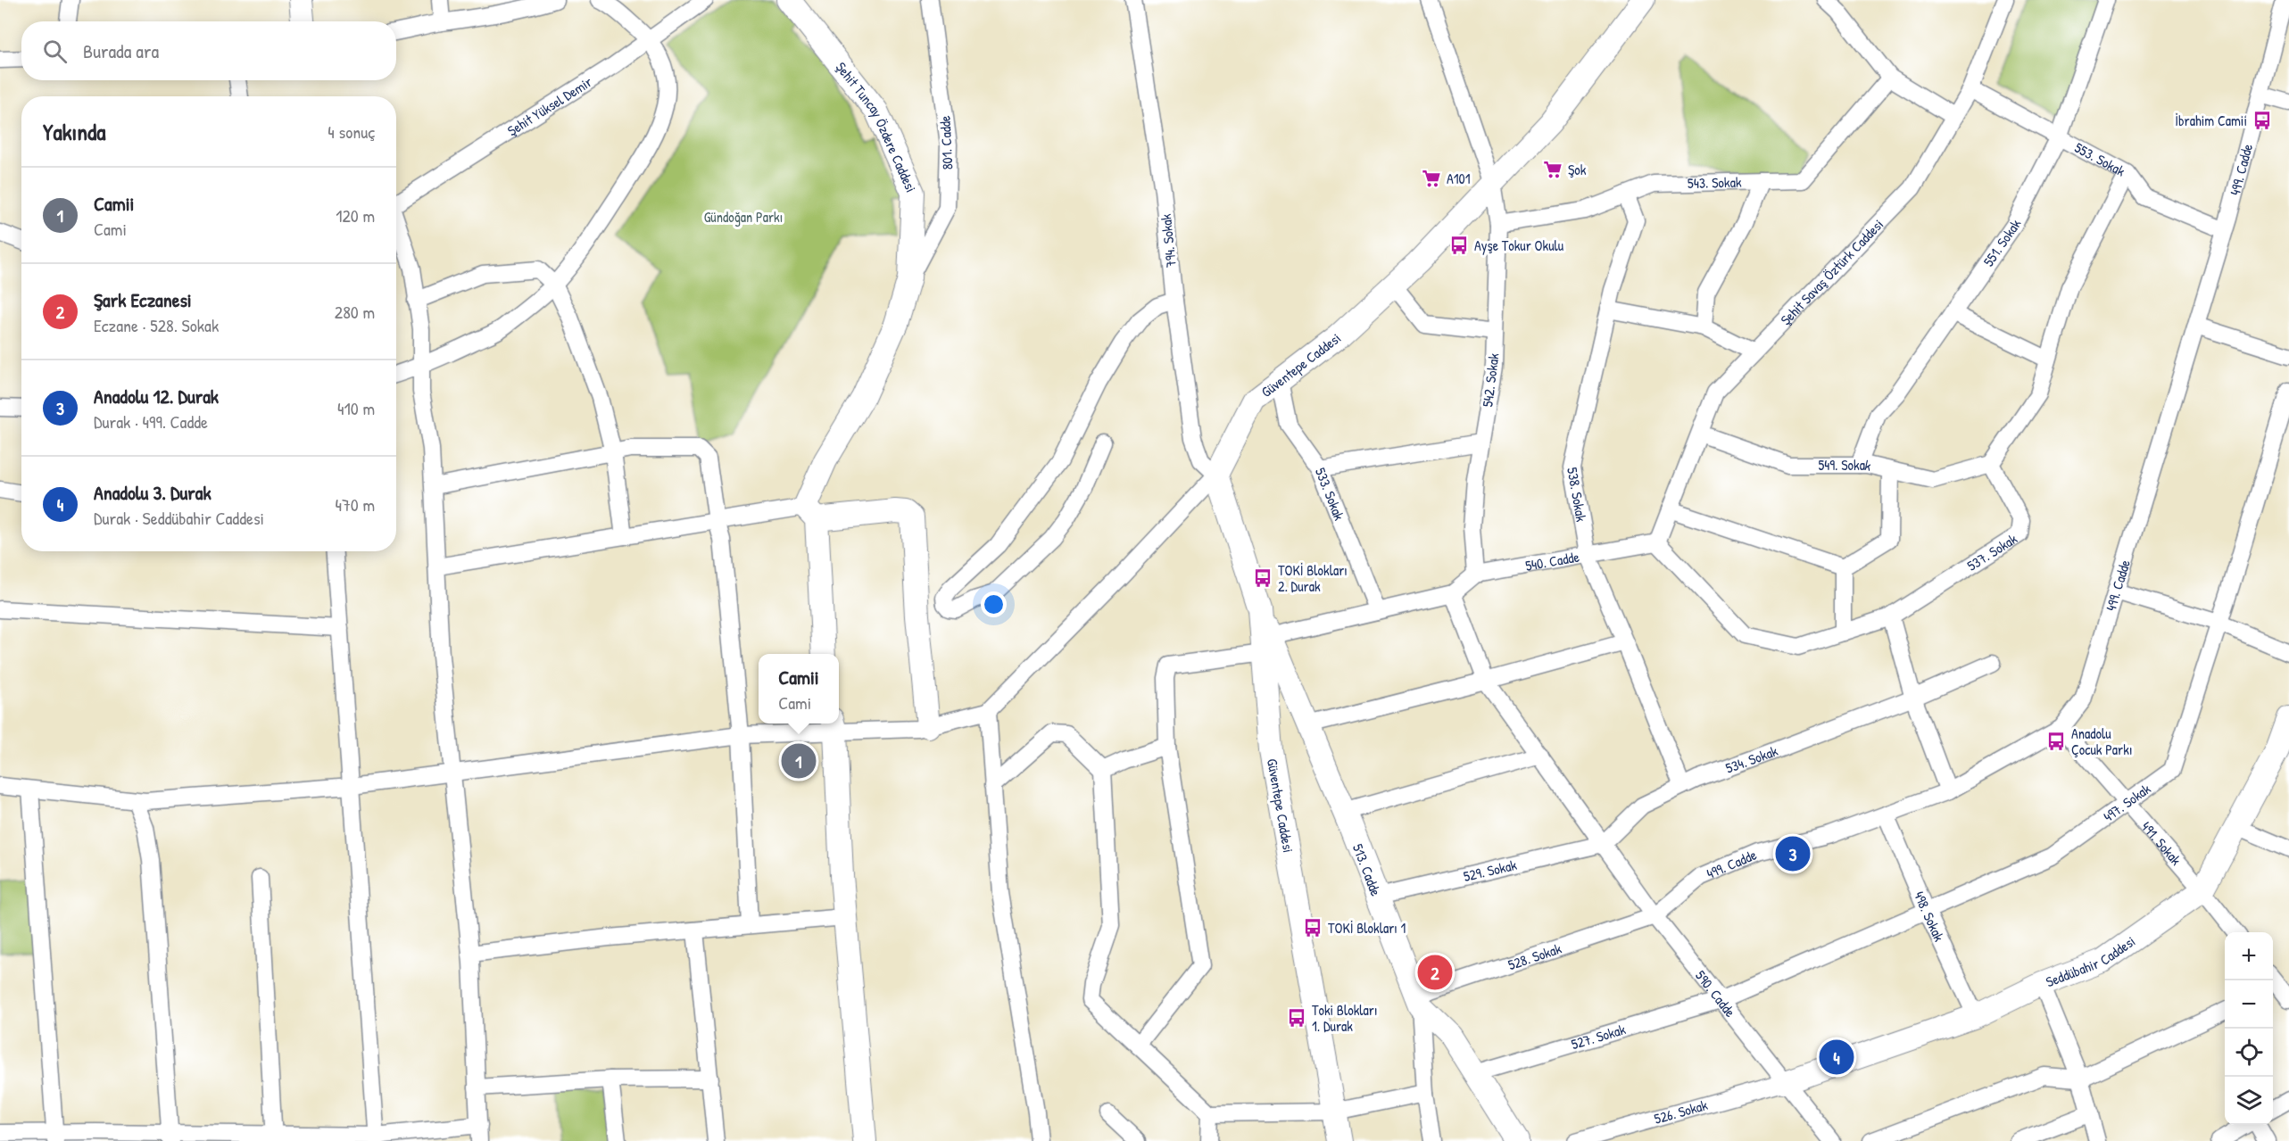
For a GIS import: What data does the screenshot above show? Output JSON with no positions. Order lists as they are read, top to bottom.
{
  "streets": {
    "street": [
      "Şehit Yüksel Demir",
      "Şehit Tuncay Özdere Caddesi",
      "801. Cadde",
      "553. Sokak",
      "499. Cadde",
      "543. Sokak",
      "794. Sokak",
      "551. Sokak",
      "Şehit Savaş Öztürk Caddesi",
      "Güventepe Caddesi",
      "542. Sokak",
      "549. Sokak",
      "533. Sokak",
      "538. Sokak",
      "537. Sokak",
      "540. Cadde",
      "534. Sokak",
      "497. Sokak",
      "491. Sokak",
      "513. Cadde",
      "529. Sokak",
      "498. Sokak",
      "528. Sokak",
      "Seddübahir Caddesi",
      "590. Cadde",
      "527. Sokak",
      "526. Sokak"
    ]
  },
  "crossings": [
    ["Şehit Tuncay Özdere Caddesi", "801. Cadde"],
    ["553. Sokak", "499. Cadde"],
    ["553. Sokak", "551. Sokak"],
    ["553. Sokak", "Şehit Savaş Öztürk Caddesi"],
    ["499. Cadde", "491. Sokak"],
    ["499. Cadde", "498. Sokak"],
    ["499. Cadde", "528. Sokak"],
    ["499. Cadde", "590. Cadde"],
    ["543. Sokak", "542. Sokak"],
    ["543. Sokak", "538. Sokak"],
    ["794. Sokak", "Güventepe Caddesi"],
    ["794. Sokak", "513. Cadde"],
    ["551. Sokak", "549. Sokak"],
    ["Şehit Savaş Öztürk Caddesi", "549. Sokak"],
    ["Şehit Savaş Öztürk Caddesi", "537. Sokak"],
    ["Şehit Savaş Öztürk Caddesi", "540. Cadde"],
    ["Güventepe Caddesi", "542. Sokak"],
    ["Güventepe Caddesi", "533. Sokak"],
    ["Güventepe Caddesi", "513. Cadde"],
    ["542. Sokak", "540. Cadde"],
    ["549. Sokak", "537. Sokak"],
    ["538. Sokak", "540. Cadde"],
    ["538. Sokak", "534. Sokak"],
    ["537. Sokak", "540. Cadde"],
    ["540. Cadde", "590. Cadde"],
    ["534. Sokak", "529. Sokak"],
    ["534. Sokak", "590. Cadde"],
    ["497. Sokak", "491. Sokak"],
    ["497. Sokak", "498. Sokak"],
    ["497. Sokak", "590. Cadde"],
    ["497. Sokak", "527. Sokak"],
    ["491. Sokak", "Seddübahir Caddesi"],
    ["513. Cadde", "529. Sokak"],
    ["513. Cadde", "528. Sokak"],
    ["513. Cadde", "527. Sokak"],
    ["529. Sokak", "590. Cadde"],
    ["498. Sokak", "Seddübahir Caddesi"],
    ["528. Sokak", "590. Cadde"],
    ["Seddübahir Caddesi", "590. Cadde"],
    ["Seddübahir Caddesi", "526. Sokak"],
    ["590. Cadde", "527. Sokak"],
    ["590. Cadde", "526. Sokak"]
  ],
  "parks": ["Gündoğan Parkı"],
  "places": {
    "bus stop": [
      "İbrahim Camii",
      "Ayşe Tokur Okulu",
      "TOKİ Blokları 2. Durak",
      "Anadolu Çocuk Parkı",
      "TOKİ Blokları 1",
      "Toki Blokları 1. Durak"
    ],
    "supermarket": ["Şok", "A101"]
  },
  "page": {
    "search": "Burada ara",
    "heading": ["Yakında", "4 sonuç"],
    "list": [
      {
        "mark": "1",
        "name": "Camii",
        "note": "Cami",
        "value": "120 m"
      },
      {
        "mark": "2",
        "name": "Şark Eczanesi",
        "note": "Eczane · 528. Sokak",
        "value": "280 m"
      },
      {
        "mark": "3",
        "name": "Anadolu 12. Durak",
        "note": "Durak · 499. Cadde",
        "value": "410 m"
      },
      {
        "mark": "4",
        "name": "Anadolu 3. Durak",
        "note": "Durak · Seddübahir Caddesi",
        "value": "470 m"
      }
    ],
    "popup": ["Camii", "Cami"],
    "pins": [
      "1",
      "3",
      "2",
      "4"
    ],
    "map_buttons": ["+", "−"]
  }
}
